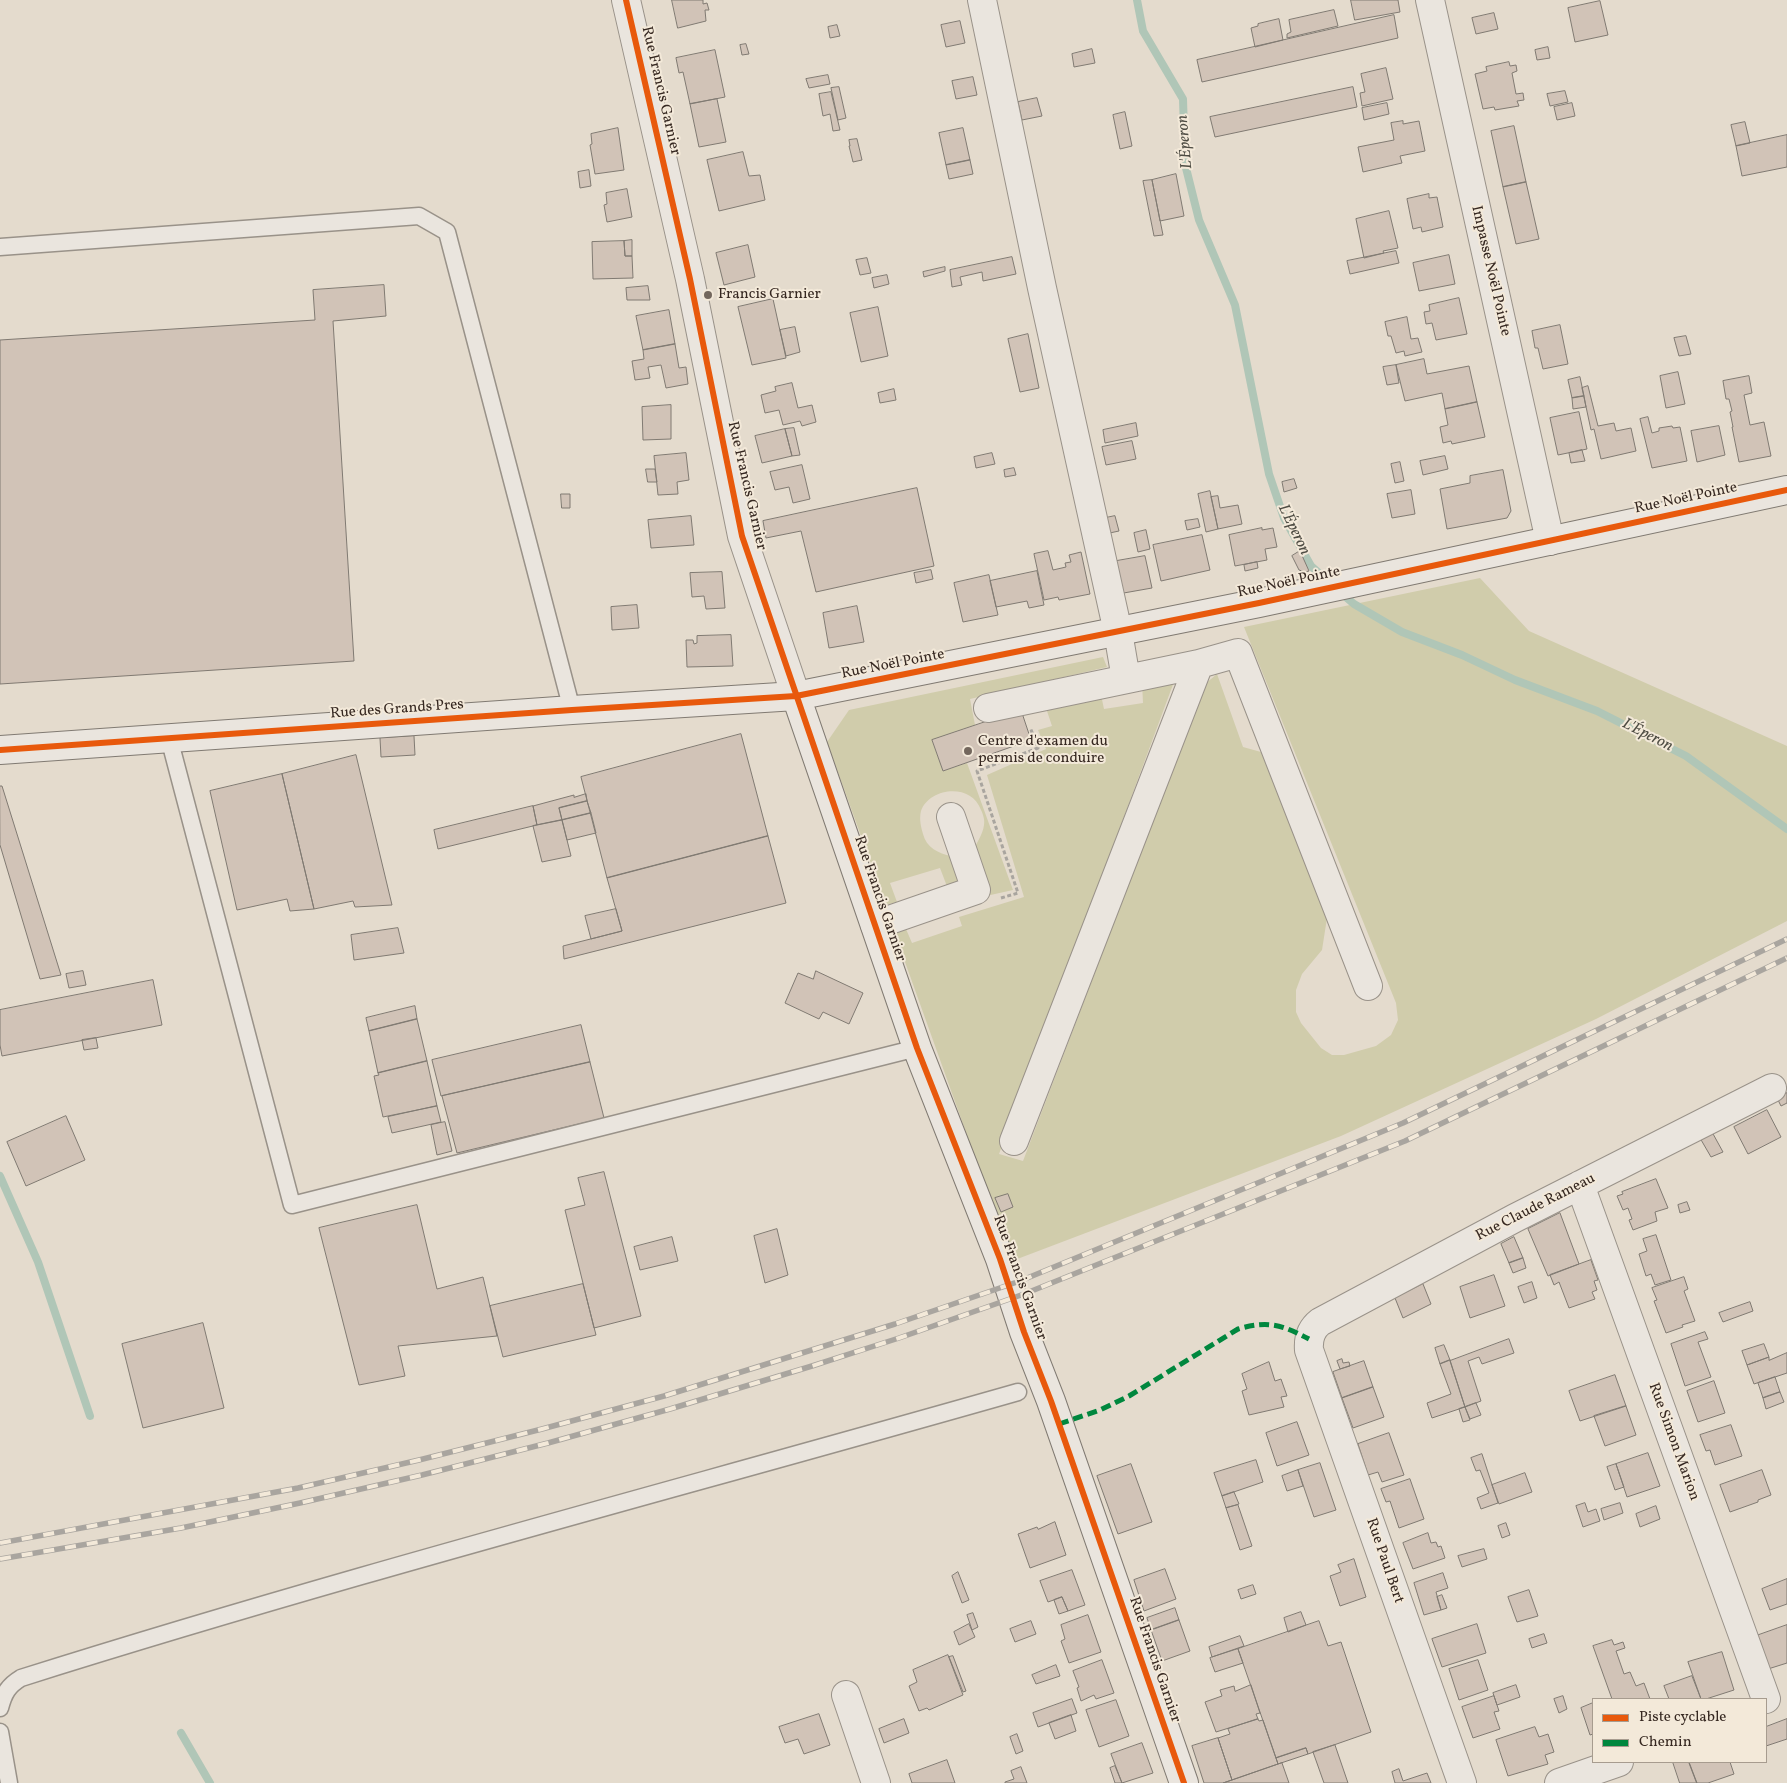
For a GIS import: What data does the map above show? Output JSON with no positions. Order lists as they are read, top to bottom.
{
  "streets": {
    "street": [
      "Rue Francis Garnier",
      "Impasse Noël Pointe",
      "Rue Noël Pointe",
      "Rue des Grands Pres",
      "Rue Claude Rameau",
      "Rue Simon Marion",
      "Rue Paul Bert"
    ]
  },
  "crossings": [
    ["Rue Francis Garnier", "Rue Noël Pointe"],
    ["Rue Francis Garnier", "Rue des Grands Pres"],
    ["Impasse Noël Pointe", "Rue Noël Pointe"],
    ["Rue Noël Pointe", "Rue des Grands Pres"],
    ["Rue Claude Rameau", "Rue Simon Marion"],
    ["Rue Claude Rameau", "Rue Paul Bert"]
  ],
  "water": ["L'Éperon"],
  "places": ["Francis Garnier", "Centre d'examen du permis de conduire"],
  "legend": ["Piste cyclable", "Chemin"]
}
